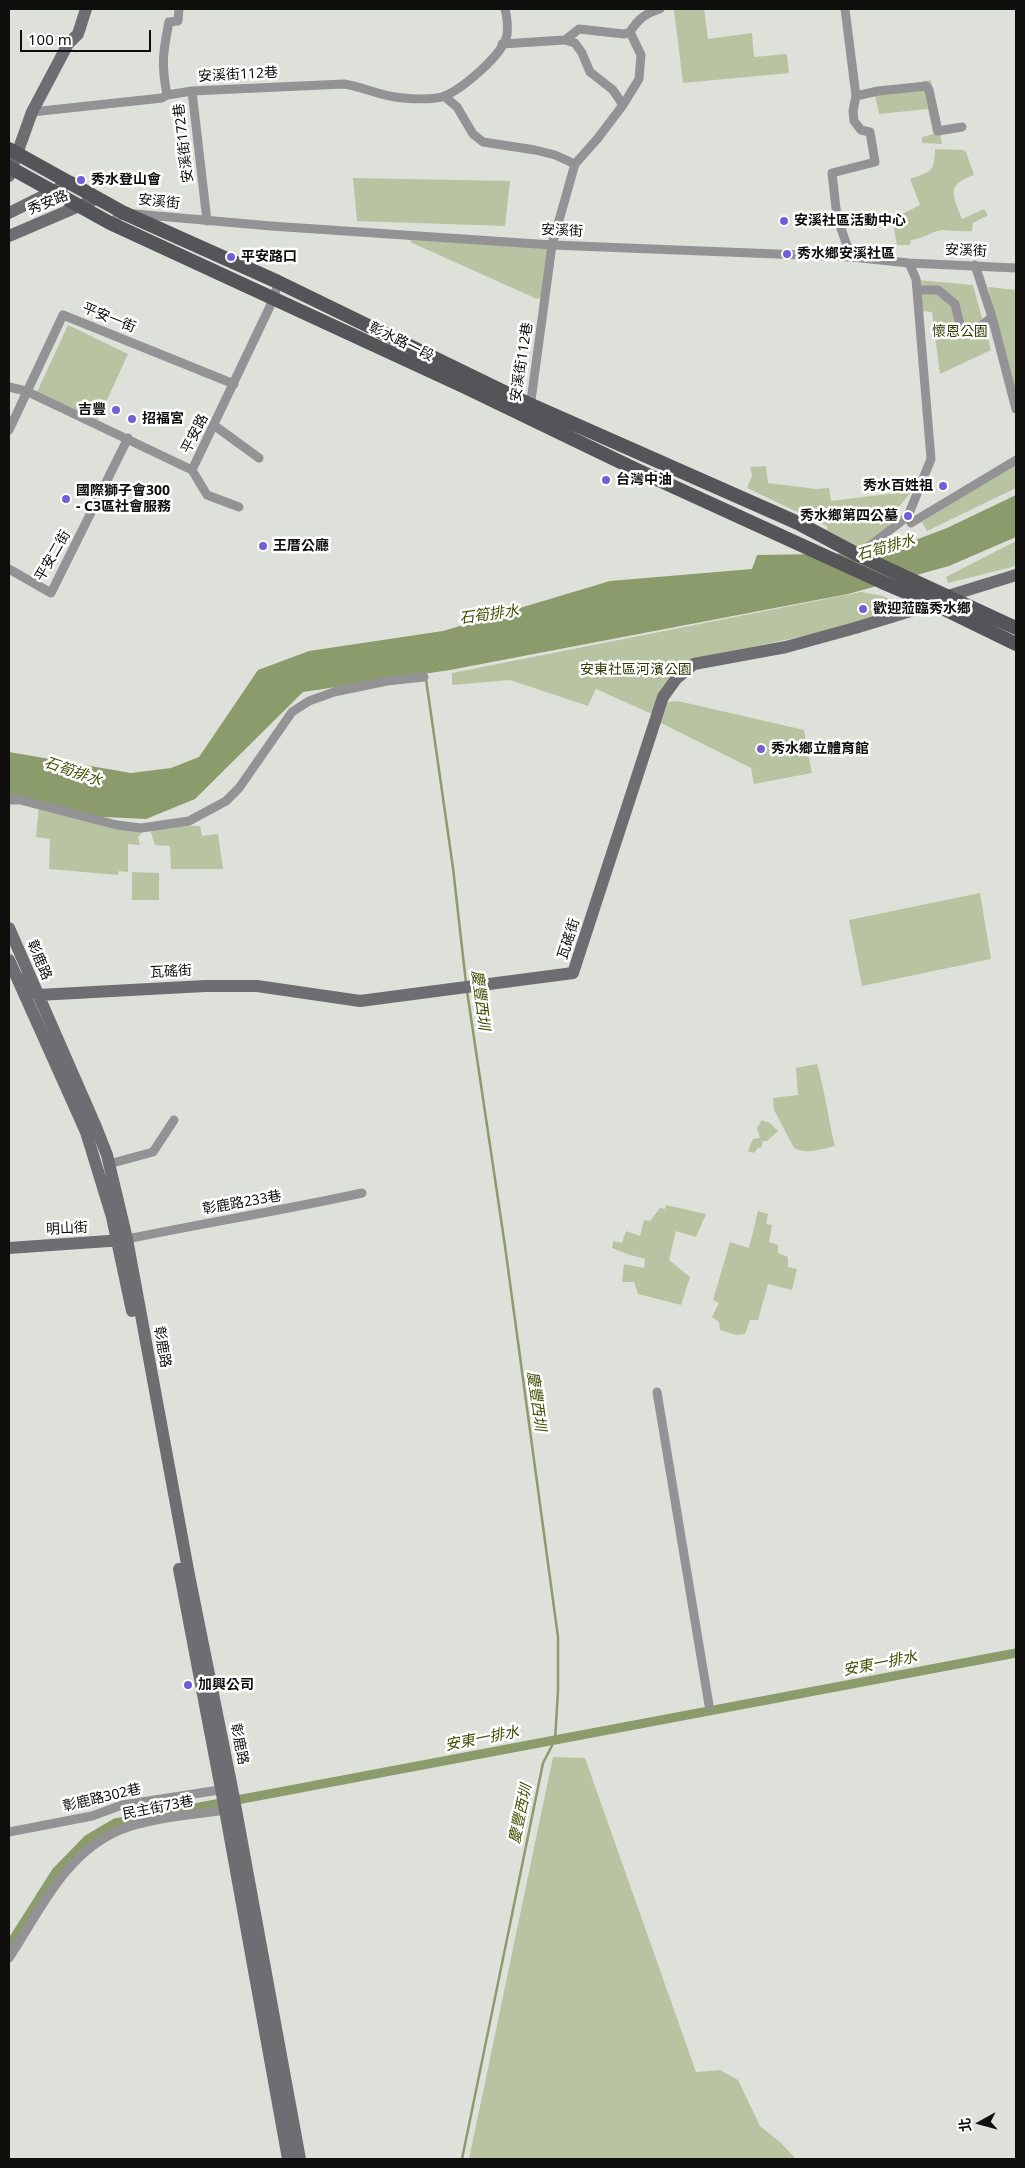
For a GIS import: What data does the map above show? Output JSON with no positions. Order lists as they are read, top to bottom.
{
  "streets": {
    "main road": [
      "秀安路",
      "彰水路一段",
      "瓦磘街",
      "彰鹿路",
      "明山街"
    ],
    "street": [
      "安溪街112巷",
      "安溪街172巷",
      "安溪街",
      "平安一街",
      "平安路",
      "平安二街",
      "彰鹿路233巷",
      "彰鹿路302巷",
      "民主街73巷"
    ]
  },
  "crossings": [
    ["安溪街112巷", "安溪街172巷"],
    ["安溪街112巷", "安溪街"],
    ["安溪街112巷", "彰水路一段"],
    ["安溪街172巷", "安溪街"],
    ["安溪街", "彰水路一段"],
    ["秀安路", "彰水路一段"],
    ["平安一街", "平安路"],
    ["彰水路一段", "平安路"],
    ["彰水路一段", "瓦磘街"],
    ["平安路", "平安二街"],
    ["瓦磘街", "彰鹿路"],
    ["彰鹿路", "彰鹿路233巷"],
    ["彰鹿路", "明山街"],
    ["彰鹿路", "彰鹿路302巷"],
    ["彰鹿路", "民主街73巷"],
    ["彰鹿路233巷", "明山街"]
  ],
  "water": ["石筍排水", "慶豐西圳", "安東一排水"],
  "parks": ["懷恩公園", "安東社區河濱公園"],
  "places": [
    "秀水登山會",
    "安溪社區活動中心",
    "秀水鄉安溪社區",
    "平安路口",
    "吉豐",
    "招福宮",
    "台灣中油",
    "秀水百姓祖",
    "國際獅子會300 - C3區社會服務",
    "秀水鄉第四公墓",
    "王厝公廳",
    "歡迎蒞臨秀水鄉",
    "秀水鄉立體育館",
    "加興公司"
  ],
  "scale_bar": "100 m",
  "north": "left"
}
